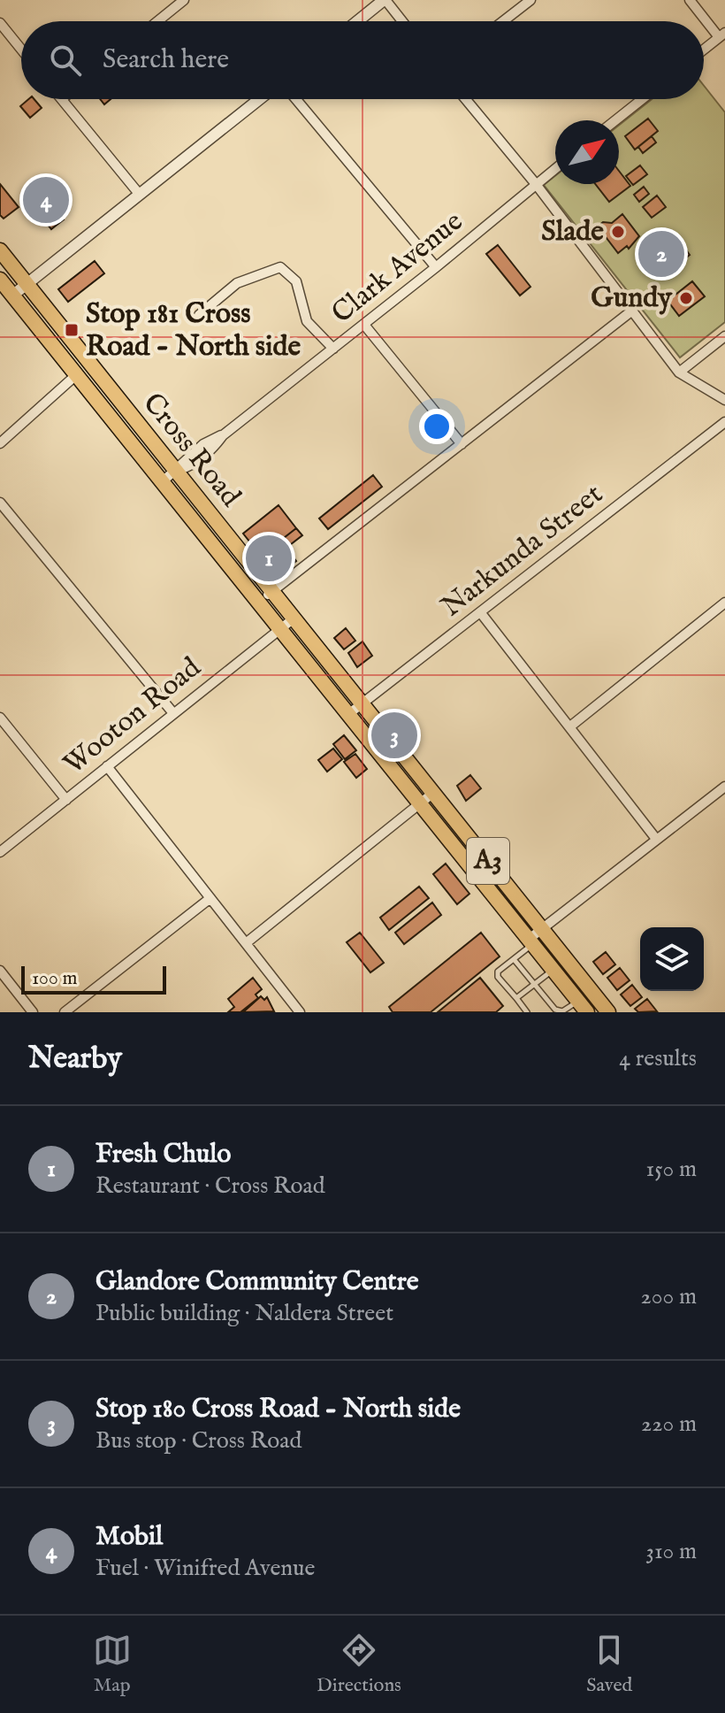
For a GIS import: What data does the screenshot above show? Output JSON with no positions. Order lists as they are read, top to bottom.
{
  "streets": {
    "highway": ["Cross Road", "A3"],
    "street": ["Clark Avenue", "Narkunda Street", "Wooton Road"]
  },
  "crossings": [
    ["Clark Avenue", "Cross Road"],
    ["Cross Road", "Narkunda Street"],
    ["Cross Road", "Wooton Road"]
  ],
  "places": {
    "other": ["Slade", "Gundy"],
    "transit": ["Stop 181 Cross Road - North side"]
  },
  "scale_bar": "100 m",
  "north": "top right",
  "page": {
    "search": "Search here",
    "pins": [
      "4",
      "2",
      "1",
      "3"
    ],
    "scale": "100 m",
    "heading": ["Nearby", "4 results"],
    "list": [
      {
        "mark": "1",
        "name": "Fresh Chulo",
        "note": "Restaurant · Cross Road",
        "value": "150 m"
      },
      {
        "mark": "2",
        "name": "Glandore Community Centre",
        "note": "Public building · Naldera Street",
        "value": "200 m"
      },
      {
        "mark": "3",
        "name": "Stop 180 Cross Road - North side",
        "note": "Bus stop · Cross Road",
        "value": "220 m"
      },
      {
        "mark": "4",
        "name": "Mobil",
        "note": "Fuel · Winifred Avenue",
        "value": "310 m"
      }
    ],
    "nav": ["Map", "Directions", "Saved"]
  }
}
